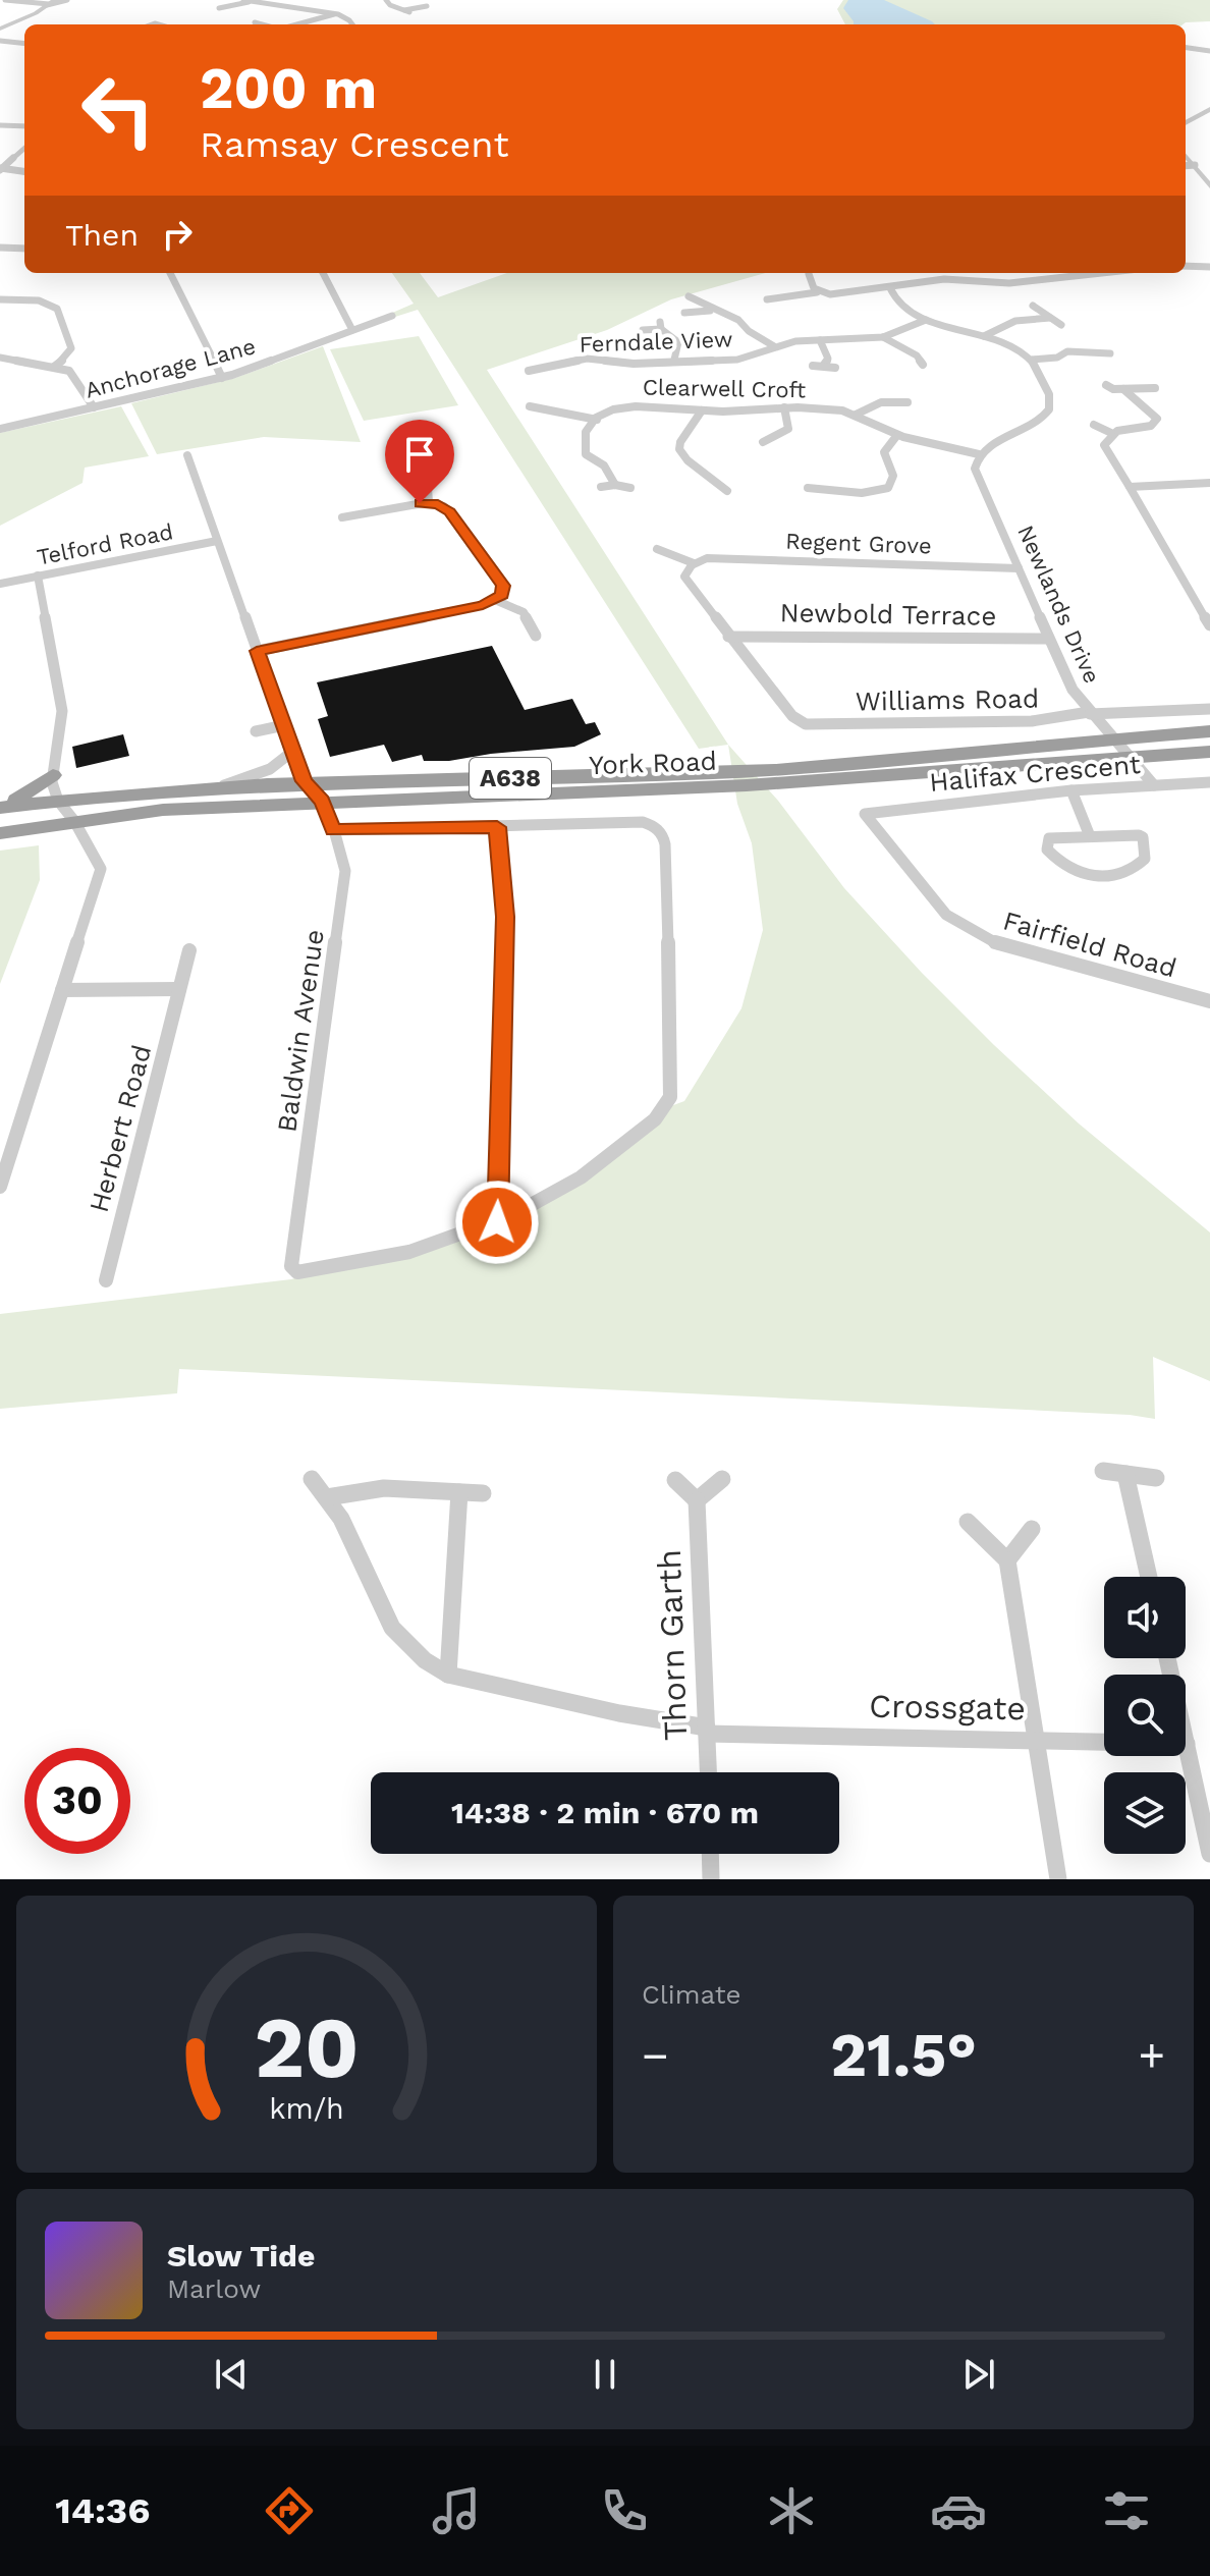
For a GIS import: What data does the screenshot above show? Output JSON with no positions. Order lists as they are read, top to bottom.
{
  "streets": {
    "highway": ["York Road", "A638"],
    "street": [
      "Ferndale View",
      "Anchorage Lane",
      "Clearwell Croft",
      "Regent Grove",
      "Telford Road",
      "Newlands Drive",
      "Newbold Terrace",
      "Williams Road",
      "Halifax Crescent",
      "Fairfield Road",
      "Baldwin Avenue",
      "Herbert Road",
      "Thorn Garth",
      "Crossgate"
    ]
  },
  "crossings": [
    ["Clearwell Croft", "Newlands Drive"],
    ["Regent Grove", "Newlands Drive"],
    ["Newlands Drive", "Newbold Terrace"],
    ["Newlands Drive", "Williams Road"],
    ["Newlands Drive", "York Road"],
    ["Newlands Drive", "Halifax Crescent"],
    ["Newbold Terrace", "Williams Road"],
    ["York Road", "Baldwin Avenue"],
    ["Halifax Crescent", "Fairfield Road"],
    ["Thorn Garth", "Crossgate"]
  ],
  "page": {
    "turn": ["200 m", "Ramsay Crescent"],
    "then": "Then",
    "limit": "30",
    "trip": "14:38 · 2 min · 670 m",
    "tile": "Climate",
    "heat": ["−", "21.5°", "+"],
    "song": ["Slow Tide", "Marlow"],
    "tabs": "14:36",
    "gauge": ["20", "km/h"]
  }
}
